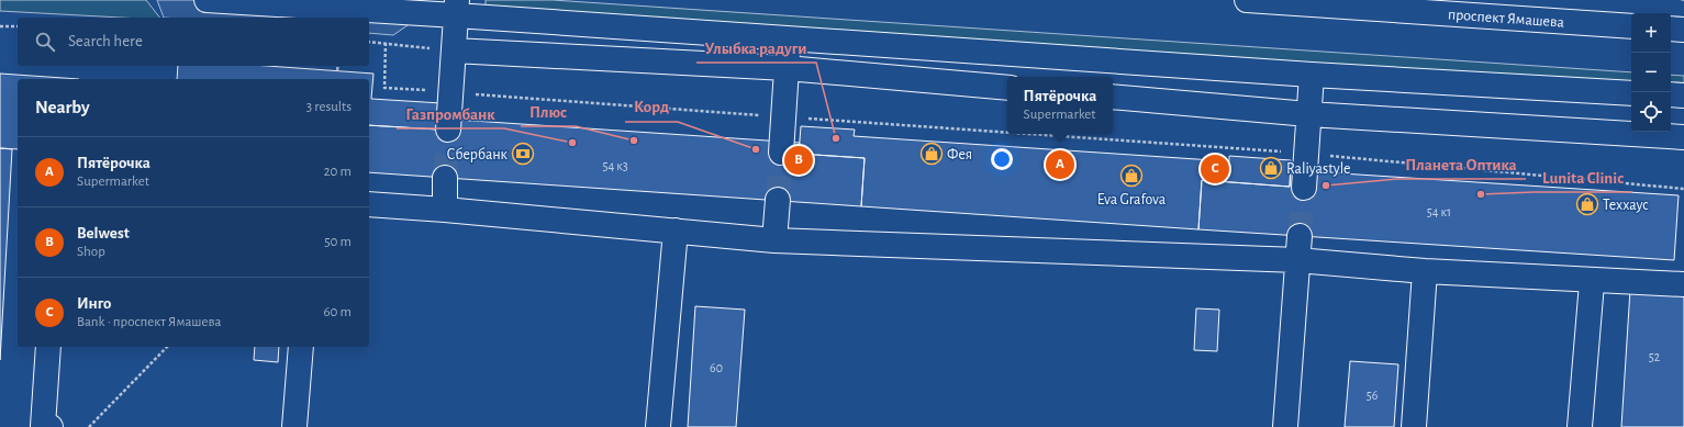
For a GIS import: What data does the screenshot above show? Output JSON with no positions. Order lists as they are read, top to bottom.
{
  "streets": {
    "main road": ["проспект Ямашева"]
  },
  "places": {
    "other": [
      "Улыбка радуги",
      "Плюс",
      "Газпромбанк",
      "Корд",
      "Планета Оптика",
      "Lunita Clinic"
    ],
    "bank": ["Сбербанк"],
    "shop": [
      "Фея",
      "Raliyastyle",
      "Eva Grafova",
      "Теххаус"
    ]
  },
  "house_numbers": [
    "54 к3",
    "54 к1",
    "52",
    "60",
    "56"
  ],
  "page": {
    "map_buttons": ["+", "−"],
    "search": "Search here",
    "popup": ["Пятёрочка", "Supermarket"],
    "heading": ["Nearby", "3 results"],
    "list": [
      {
        "mark": "A",
        "name": "Пятёрочка",
        "note": "Supermarket",
        "value": "20 m"
      },
      {
        "mark": "B",
        "name": "Belwest",
        "note": "Shop",
        "value": "50 m"
      },
      {
        "mark": "C",
        "name": "Инго",
        "note": "Bank · проспект Ямашева",
        "value": "60 m"
      }
    ],
    "pins": ["B", "A", "C"]
  }
}
